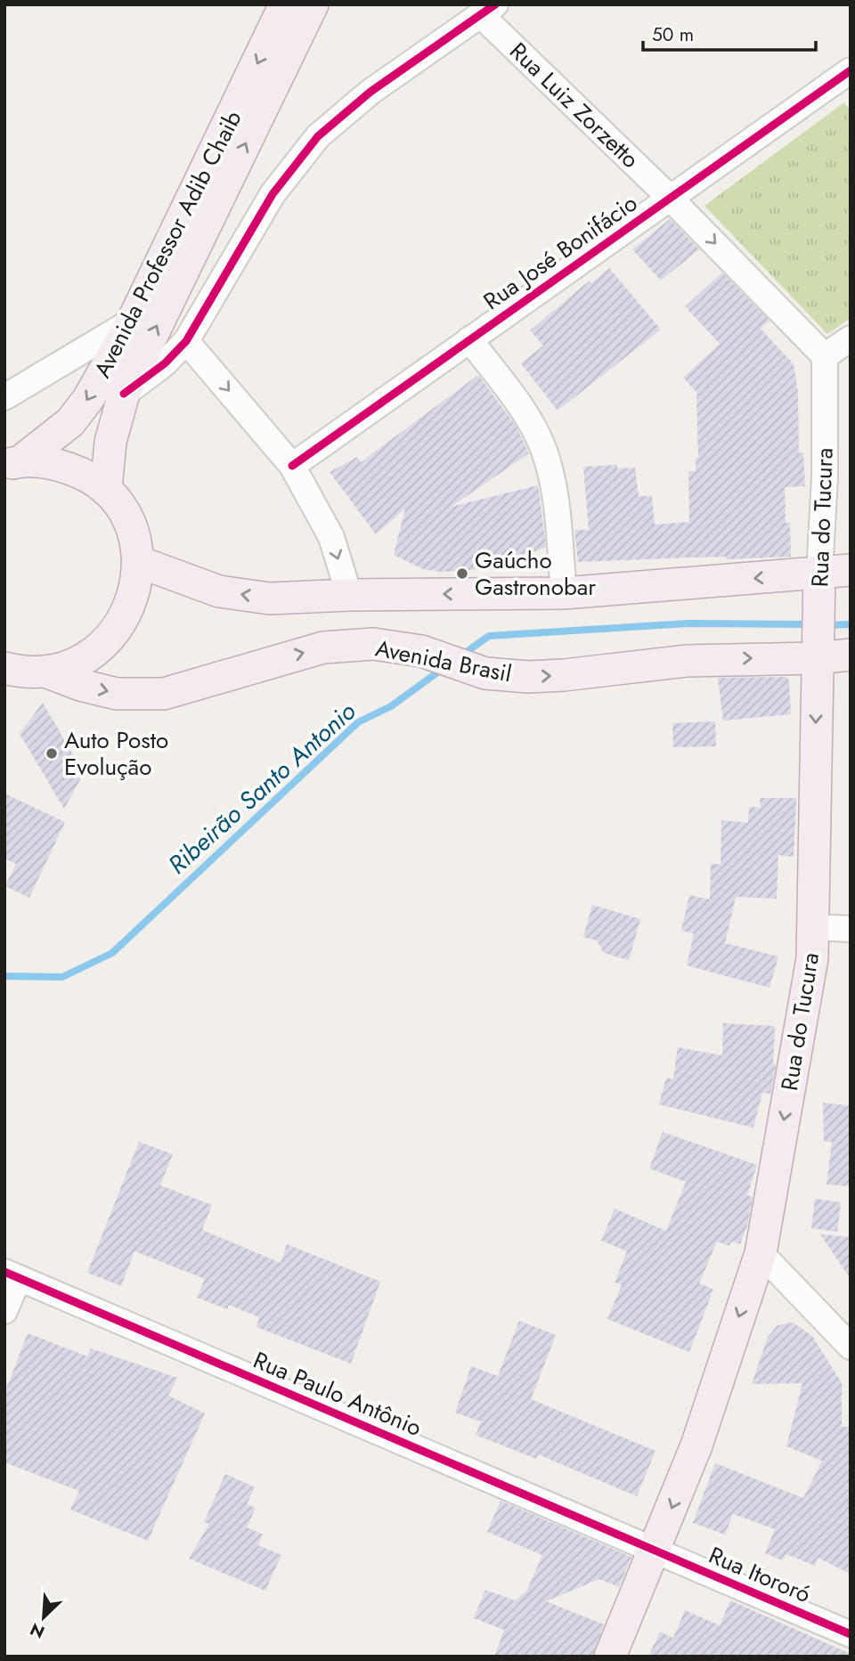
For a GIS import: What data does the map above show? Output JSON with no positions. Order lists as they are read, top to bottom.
{
  "streets": {
    "main road": ["Avenida Professor Adib Chaib", "Rua do Tucura", "Avenida Brasil"],
    "street": [
      "Rua Luiz Zorzetto",
      "Rua José Bonifácio",
      "Rua Paulo Antônio",
      "Rua Itororó"
    ]
  },
  "crossings": [
    ["Rua Luiz Zorzetto", "Rua José Bonifácio"],
    ["Rua Luiz Zorzetto", "Rua do Tucura"],
    ["Rua do Tucura", "Avenida Brasil"],
    ["Rua do Tucura", "Rua Paulo Antônio"],
    ["Rua do Tucura", "Rua Itororó"],
    ["Rua Paulo Antônio", "Rua Itororó"]
  ],
  "one_way": ["Rua Luiz Zorzetto", "Rua do Tucura"],
  "water": ["Ribeirão Santo Antonio"],
  "places": ["Gaúcho Gastronobar", "Auto Posto Evolução"],
  "scale_bar": "50 m",
  "north": "bottom left"
}
